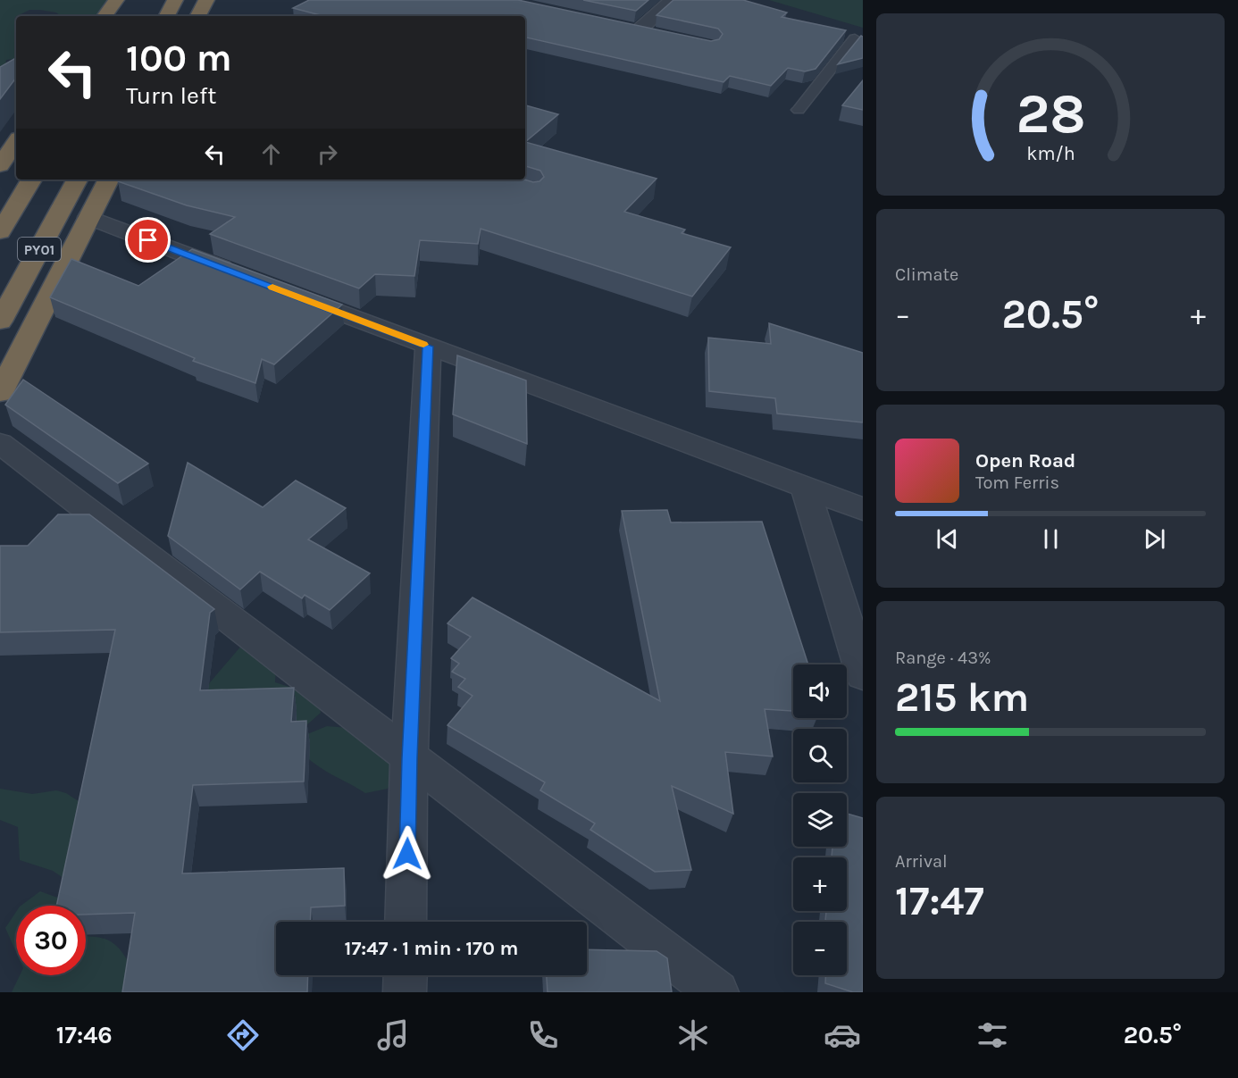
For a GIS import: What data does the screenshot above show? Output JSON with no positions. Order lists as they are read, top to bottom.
{
  "streets": {
    "highway": ["PY01"]
  },
  "page": {
    "turn": ["100 m", "Turn left"],
    "tile": [
      "Climate",
      ["Range · 43%", "215 km"],
      ["Arrival", "17:47"]
    ],
    "heat": ["−", "20.5°", "+"],
    "song": ["Open Road", "Tom Ferris"],
    "map_buttons": ["+", "−"],
    "limit": "30",
    "trip": "17:47 · 1 min · 170 m",
    "tabs": ["17:46", "20.5°"],
    "gauge": ["28", "km/h"]
  }
}
